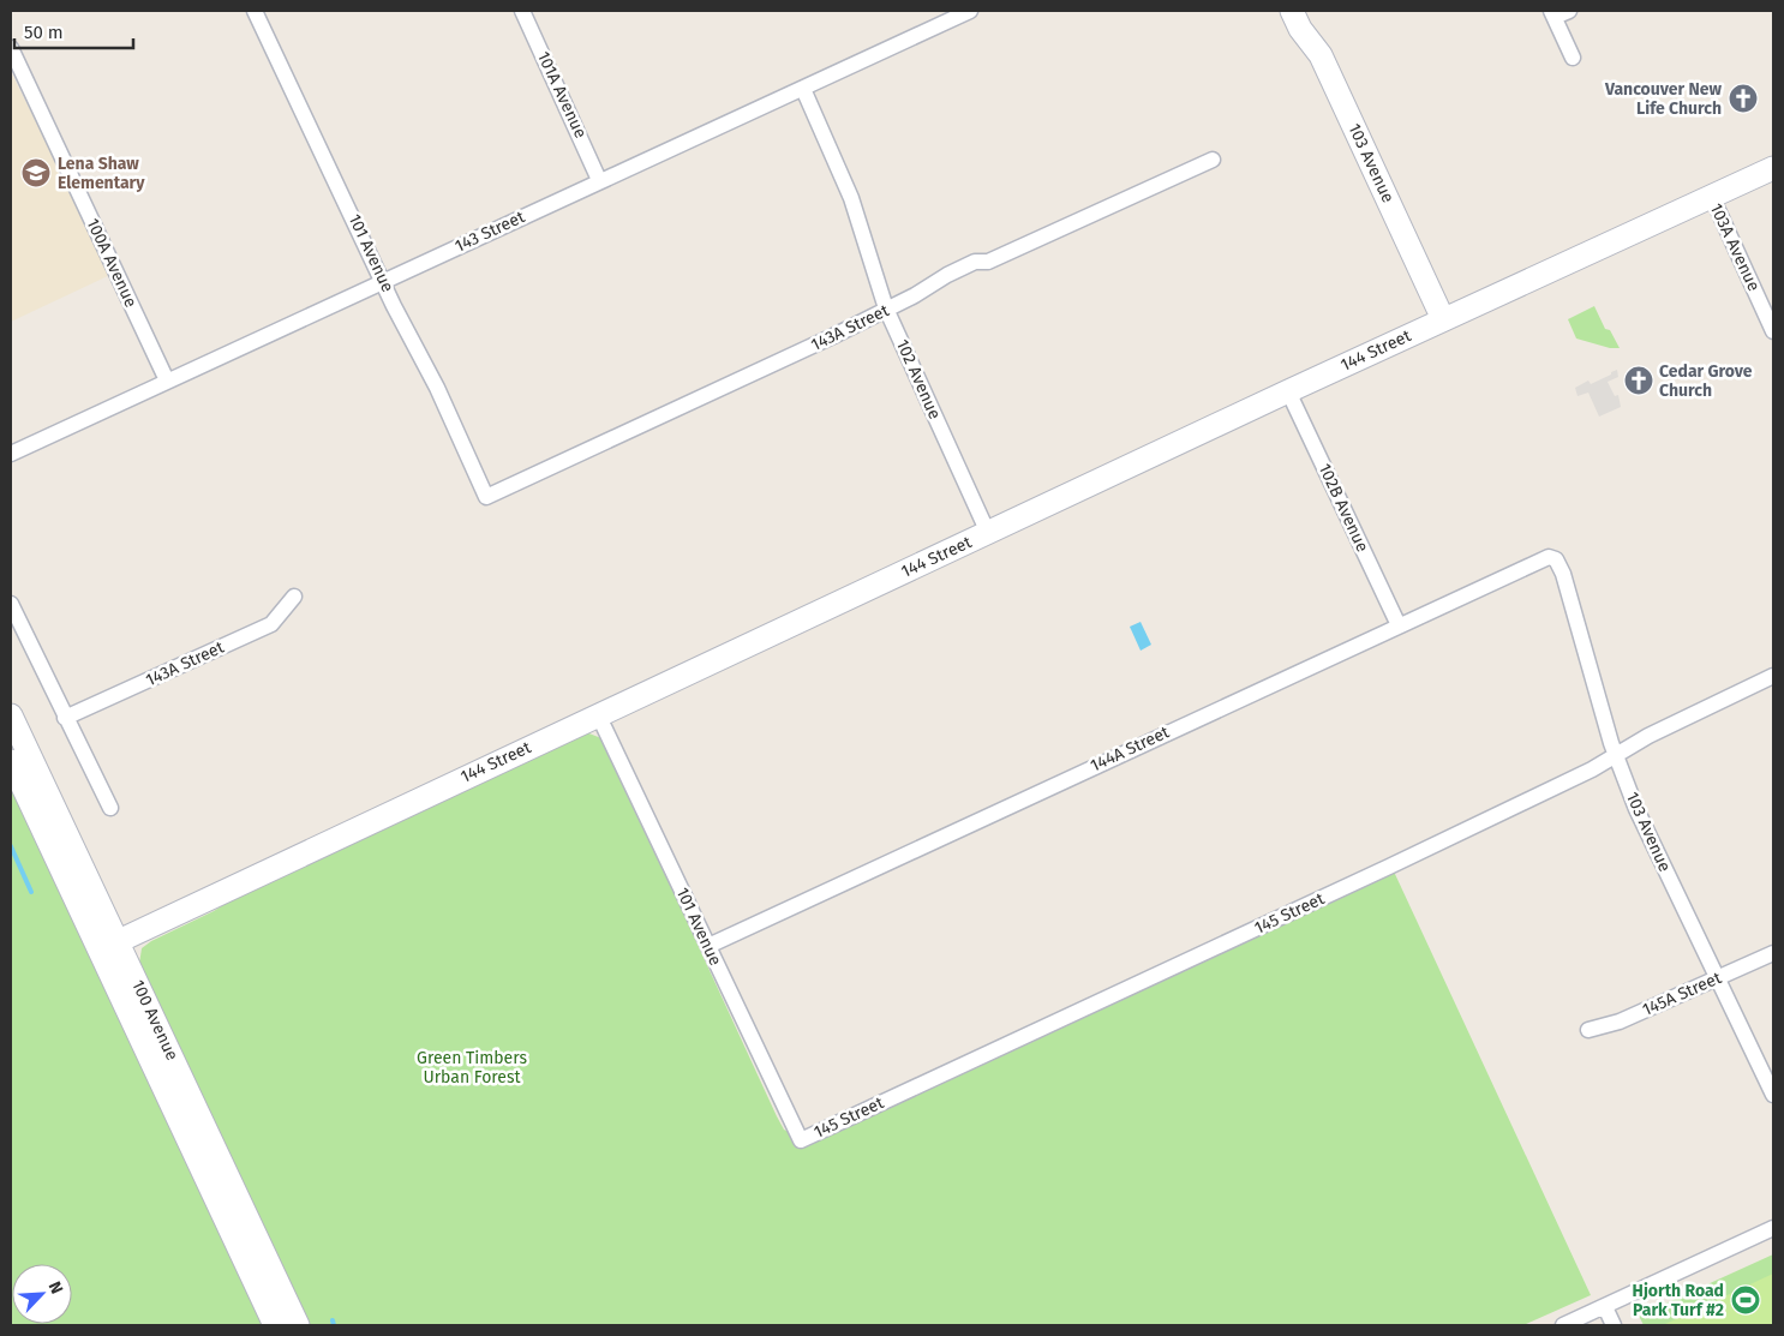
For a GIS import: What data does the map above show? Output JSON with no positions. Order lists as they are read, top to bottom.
{
  "streets": {
    "main road": ["103 Avenue", "144 Street", "100 Avenue"],
    "street": [
      "101A Avenue",
      "143 Street",
      "103A Avenue",
      "101 Avenue",
      "100A Avenue",
      "143A Street",
      "102 Avenue",
      "102B Avenue",
      "144A Street",
      "145 Street",
      "145A Street"
    ]
  },
  "crossings": [
    ["101A Avenue", "143 Street"],
    ["103 Avenue", "144 Street"],
    ["103 Avenue", "144A Street"],
    ["103 Avenue", "145 Street"],
    ["103 Avenue", "145A Street"],
    ["143 Street", "101 Avenue"],
    ["143 Street", "100A Avenue"],
    ["143 Street", "102 Avenue"],
    ["103A Avenue", "144 Street"],
    ["101 Avenue", "143A Street"],
    ["101 Avenue", "144 Street"],
    ["101 Avenue", "144A Street"],
    ["101 Avenue", "145 Street"],
    ["143A Street", "102 Avenue"],
    ["144 Street", "102 Avenue"],
    ["144 Street", "102B Avenue"],
    ["144 Street", "100 Avenue"],
    ["102B Avenue", "144A Street"]
  ],
  "parks": ["Green Timbers Urban Forest"],
  "places": {
    "church": ["Vancouver New Life Church", "Cedar Grove Church"],
    "school or university": ["Lena Shaw Elementary"],
    "sports": ["Hjorth Road Park Turf #2"]
  },
  "scale_bar": "50 m",
  "north": "top right"
}
